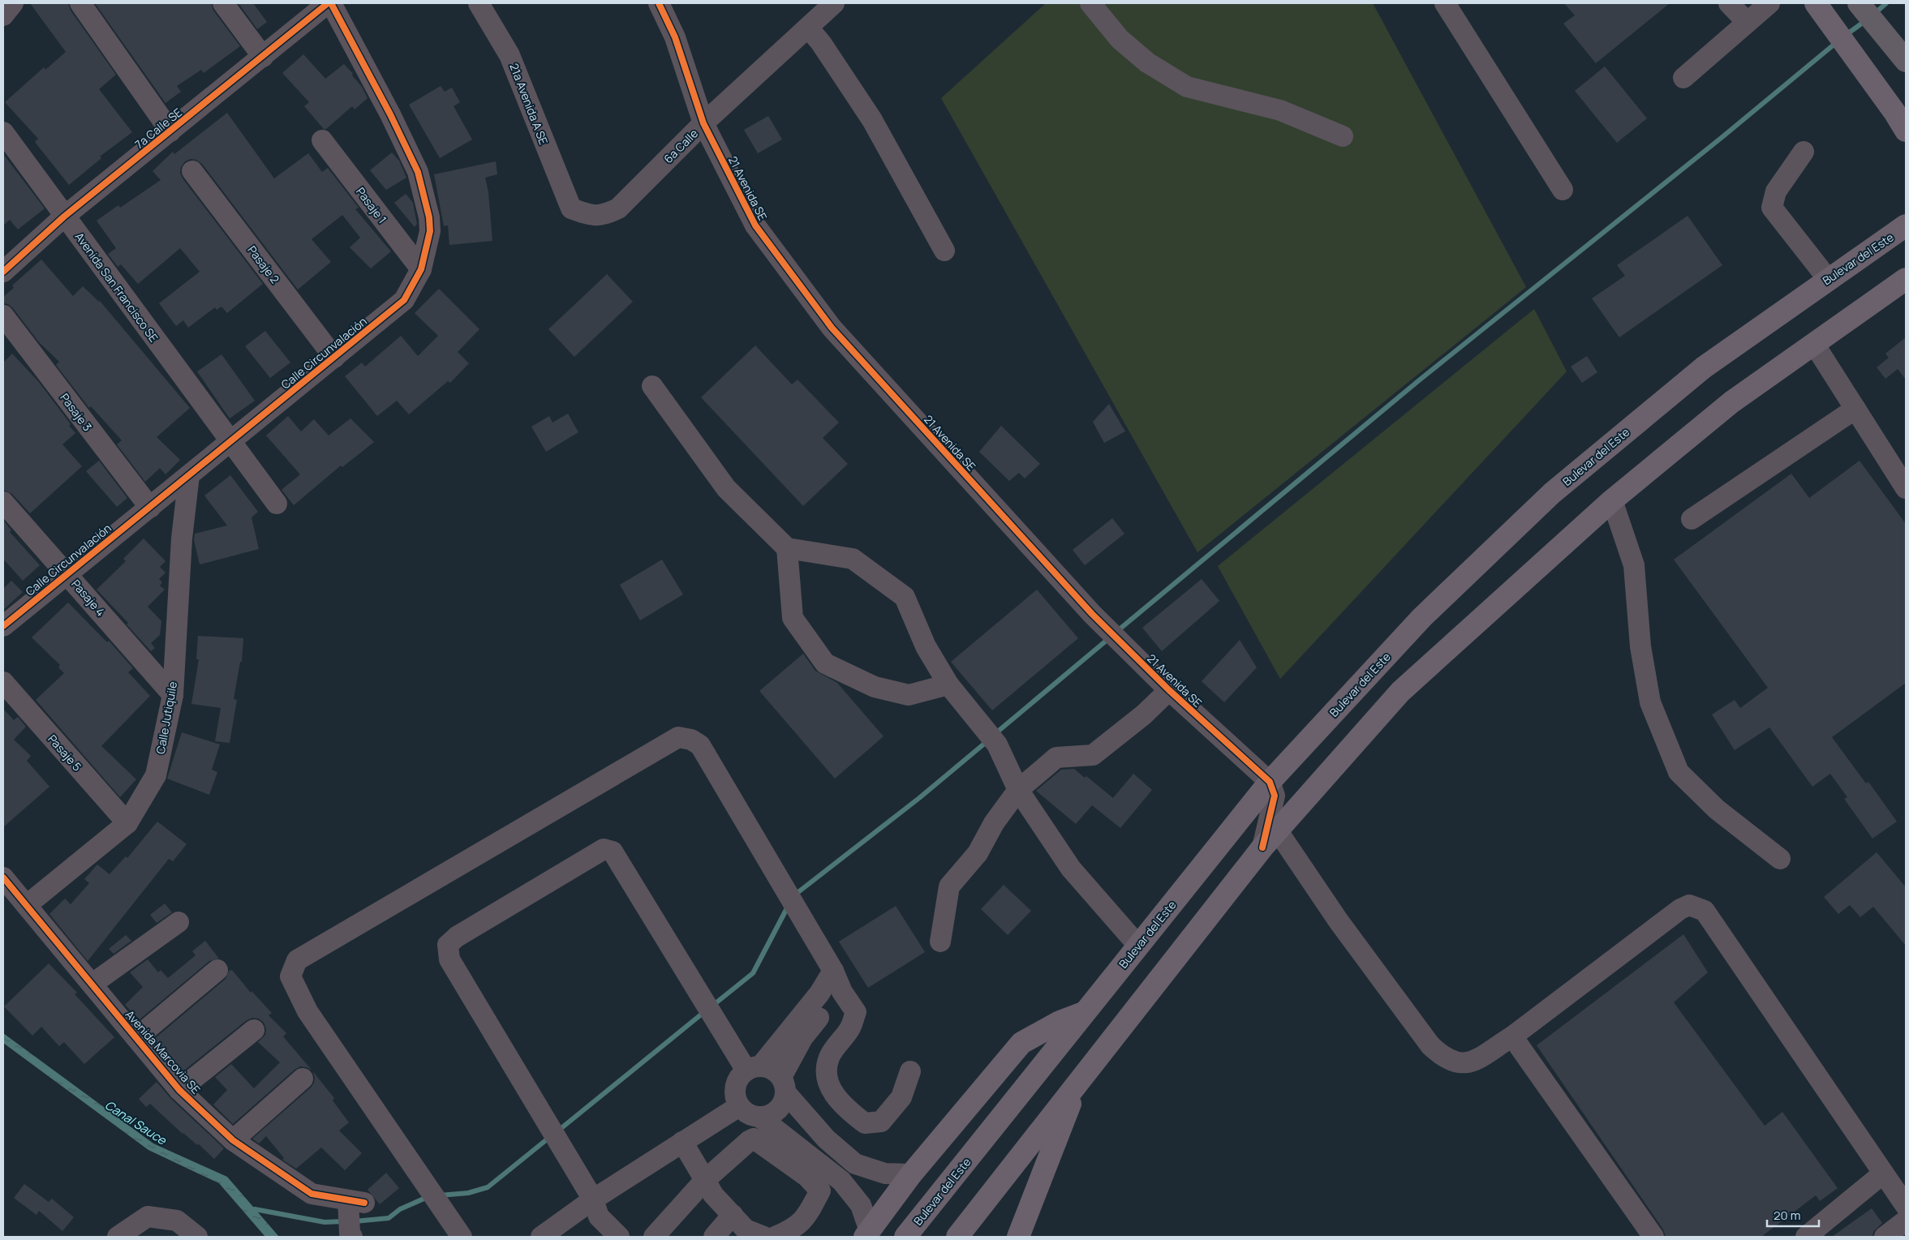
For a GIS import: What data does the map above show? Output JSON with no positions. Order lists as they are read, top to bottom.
{
  "streets": {
    "highway": ["Bulevar del Este"],
    "street": [
      "21a Avenida A SE",
      "7a Calle SE",
      "6a Calle",
      "21 Avenida SE",
      "Pasaje 1",
      "Pasaje 2",
      "Avenida San Francisco SE",
      "Calle Circunvalación",
      "Pasaje 3",
      "Pasaje 4",
      "Calle Jutiquile",
      "Pasaje 5",
      "Avenida Marcovia SE"
    ]
  },
  "crossings": [
    ["21a Avenida A SE", "6a Calle"],
    ["7a Calle SE", "Avenida San Francisco SE"],
    ["6a Calle", "21 Avenida SE"],
    ["21 Avenida SE", "Bulevar del Este"],
    ["Pasaje 1", "Calle Circunvalación"],
    ["Pasaje 2", "Calle Circunvalación"],
    ["Avenida San Francisco SE", "Calle Circunvalación"],
    ["Calle Circunvalación", "Pasaje 3"],
    ["Calle Circunvalación", "Pasaje 4"],
    ["Calle Circunvalación", "Calle Jutiquile"],
    ["Pasaje 4", "Calle Jutiquile"],
    ["Calle Jutiquile", "Pasaje 5"],
    ["Calle Jutiquile", "Avenida Marcovia SE"]
  ],
  "water": ["Canal Sauce"],
  "scale_bar": "20 m"
}
